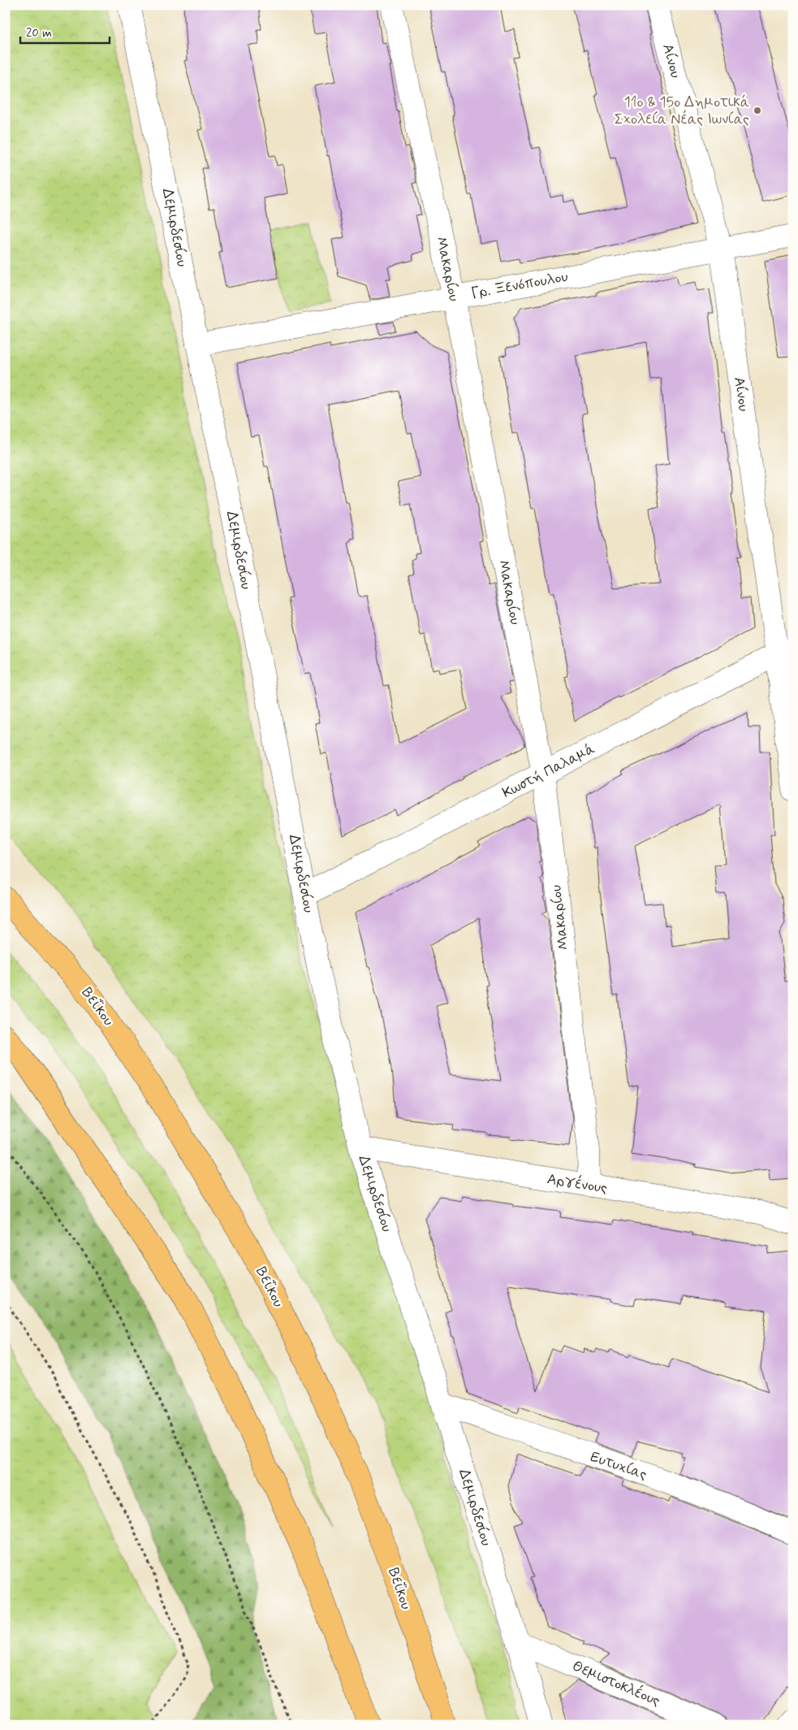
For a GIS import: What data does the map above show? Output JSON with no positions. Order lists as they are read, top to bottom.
{
  "streets": {
    "main road": ["Βεΐκου"],
    "street": [
      "Αίνου",
      "Δεμιρδεσίου",
      "Μακαρίου",
      "Γρ. Ξενόπουλου",
      "Κωστή Παλαμά",
      "Αργένους",
      "Ευτυχίας",
      "Θεμιστοκλέους"
    ]
  },
  "crossings": [
    ["Αίνου", "Γρ. Ξενόπουλου"],
    ["Αίνου", "Κωστή Παλαμά"],
    ["Δεμιρδεσίου", "Γρ. Ξενόπουλου"],
    ["Δεμιρδεσίου", "Κωστή Παλαμά"],
    ["Δεμιρδεσίου", "Αργένους"],
    ["Δεμιρδεσίου", "Ευτυχίας"],
    ["Δεμιρδεσίου", "Θεμιστοκλέους"],
    ["Μακαρίου", "Γρ. Ξενόπουλου"],
    ["Μακαρίου", "Κωστή Παλαμά"],
    ["Μακαρίου", "Αργένους"]
  ],
  "places": ["11ο & 15ο Δημοτικά Σχολεία Νέας Ιωνίας"],
  "scale_bar": "20 m"
}
